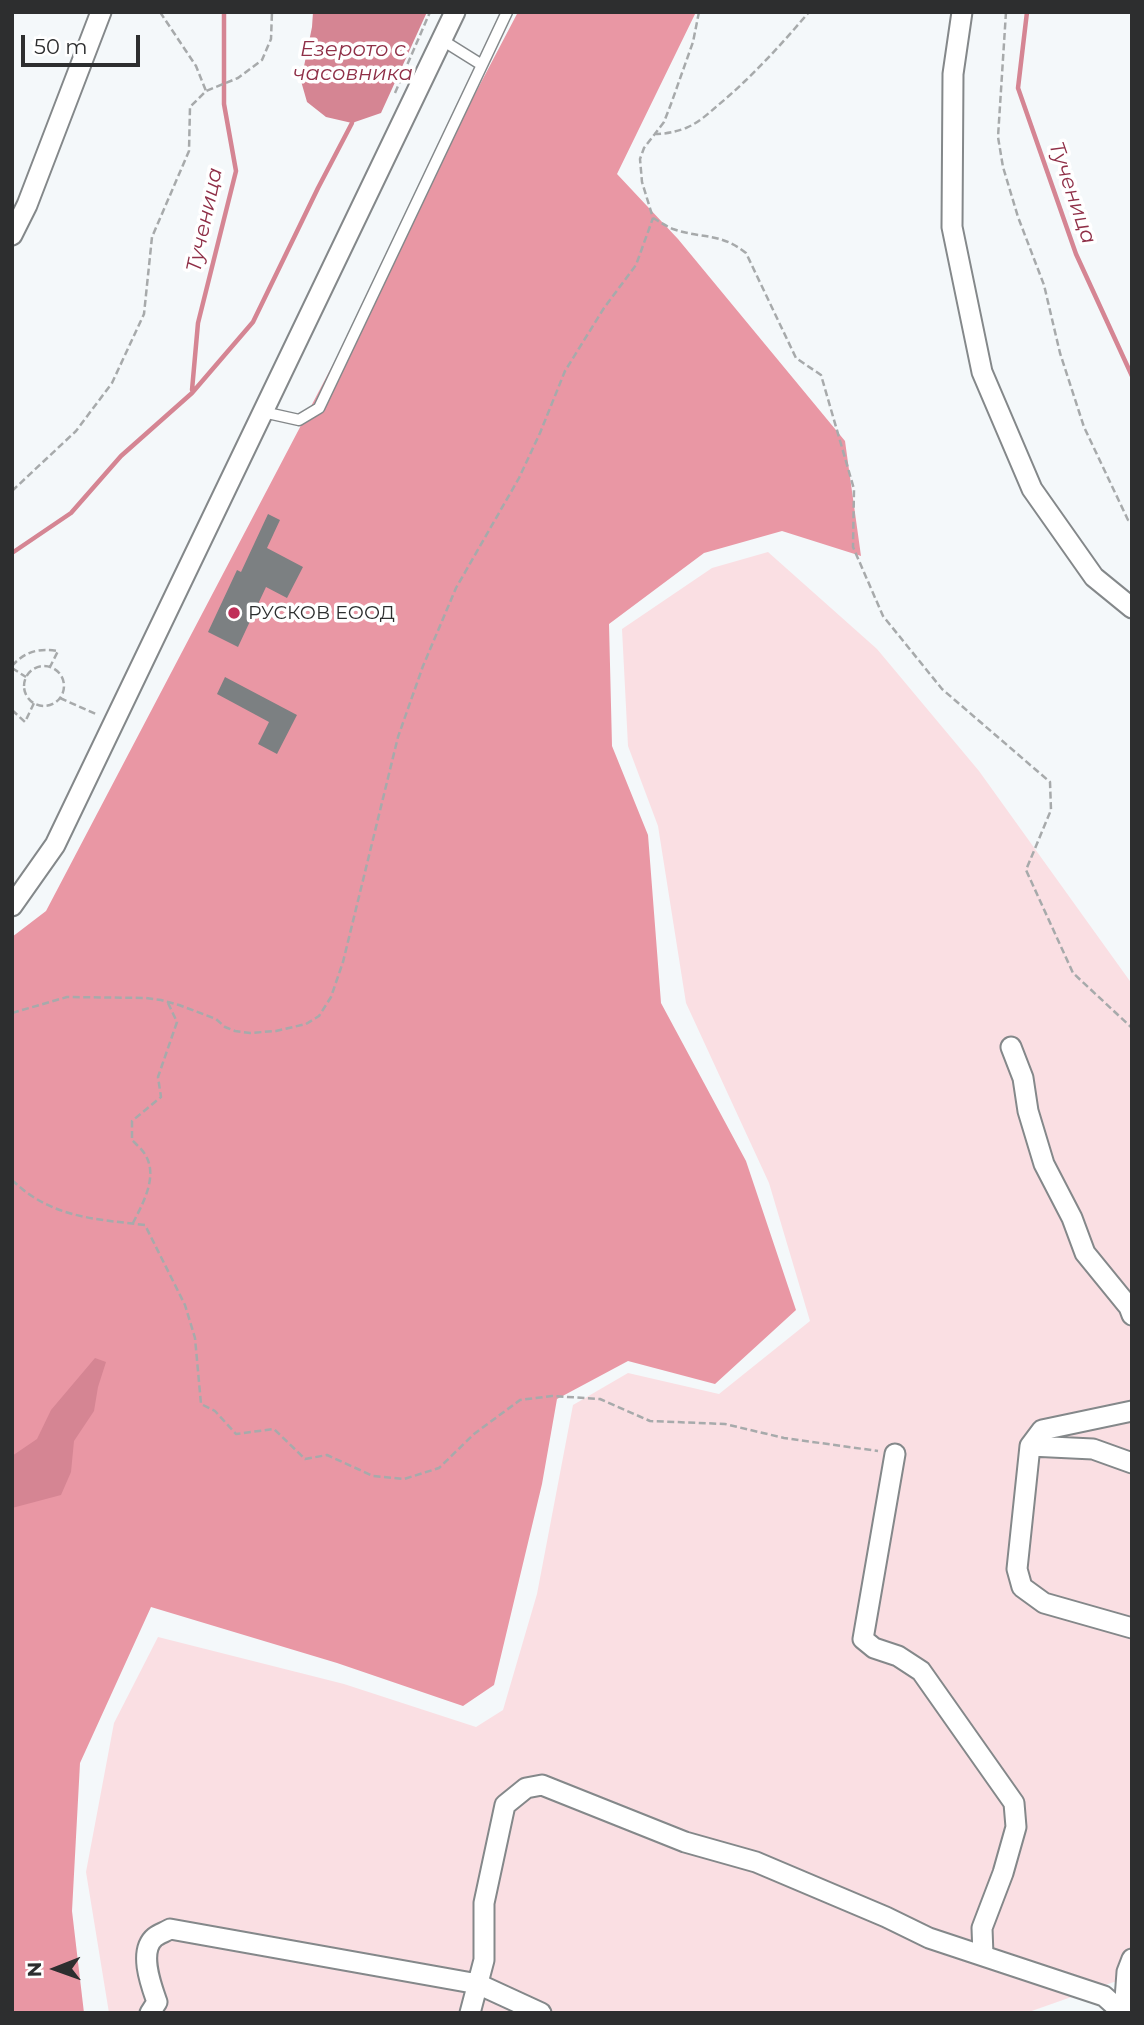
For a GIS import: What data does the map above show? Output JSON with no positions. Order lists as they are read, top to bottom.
{
  "water": ["Езерото с часовника", "Тученица"],
  "places": ["РУСКОВ ЕООД"],
  "scale_bar": "50 m",
  "north": "left"
}
